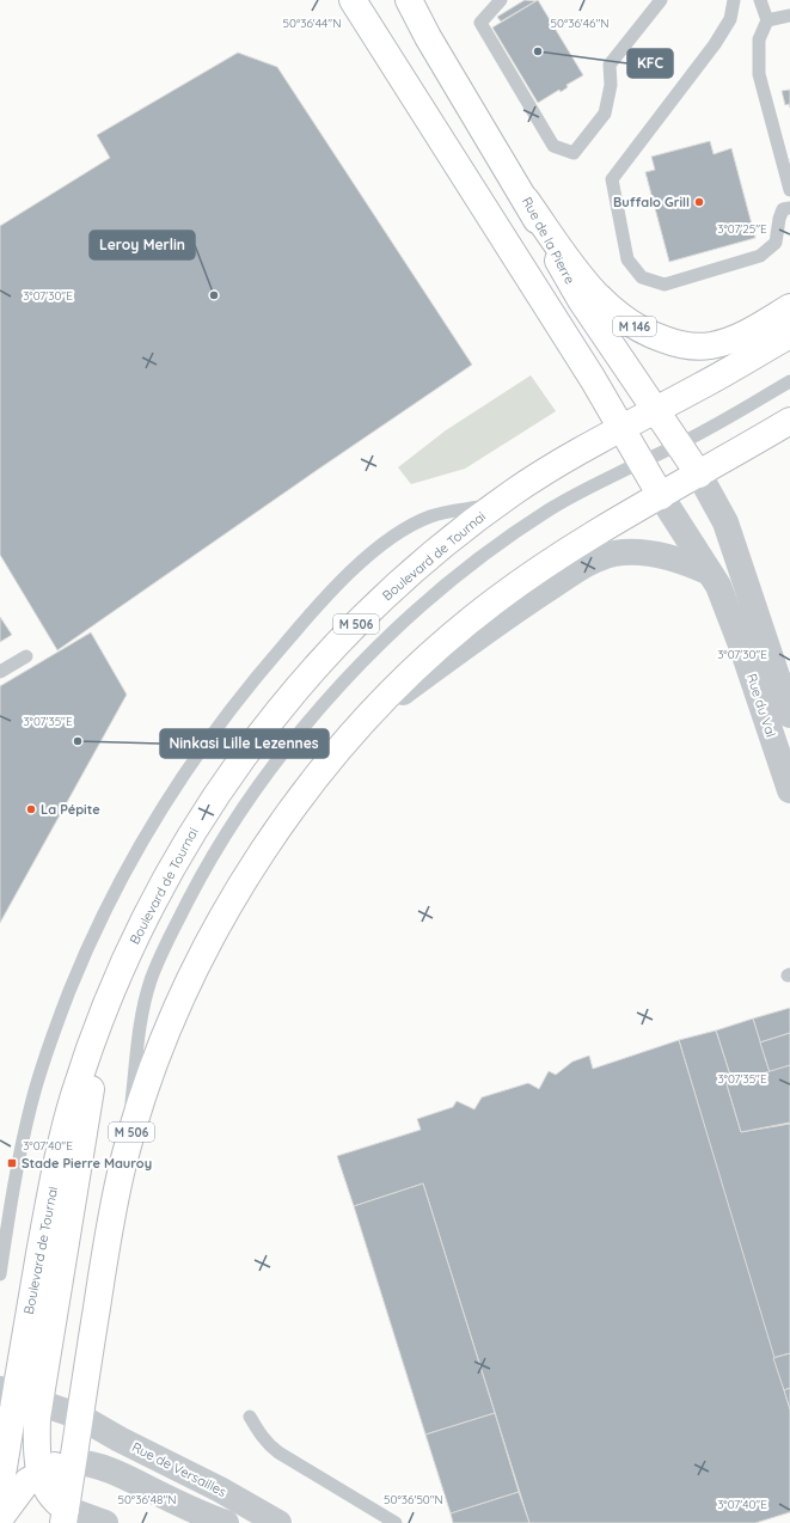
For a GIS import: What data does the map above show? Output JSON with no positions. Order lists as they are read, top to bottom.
{
  "streets": {
    "main road": [
      "Rue de la Pierre",
      "M 146",
      "Boulevard de Tournai",
      "M 506"
    ],
    "street": ["Rue du Val", "Rue de Versailles"]
  },
  "crossings": [
    ["Rue de la Pierre", "M 146"],
    ["Rue de la Pierre", "Boulevard de Tournai"],
    ["Rue de la Pierre", "M 506"],
    ["Rue de la Pierre", "Rue du Val"],
    ["Boulevard de Tournai", "M 506"],
    ["Boulevard de Tournai", "Rue de Versailles"],
    ["M 506", "Rue du Val"],
    ["M 506", "Rue de Versailles"]
  ],
  "places": {
    "other": [
      "KFC",
      "Buffalo Grill",
      "Leroy Merlin",
      "Ninkasi Lille Lezennes",
      "La Pépite"
    ],
    "transit": ["Stade Pierre Mauroy"]
  },
  "coordinates": [
    "50°36'44\"N",
    "50°36'46\"N",
    "3°07'25\"E",
    "3°07'30\"E",
    "3°07'35\"E",
    "3°07'40\"E",
    "50°36'48\"N",
    "50°36'50\"N"
  ]
}
